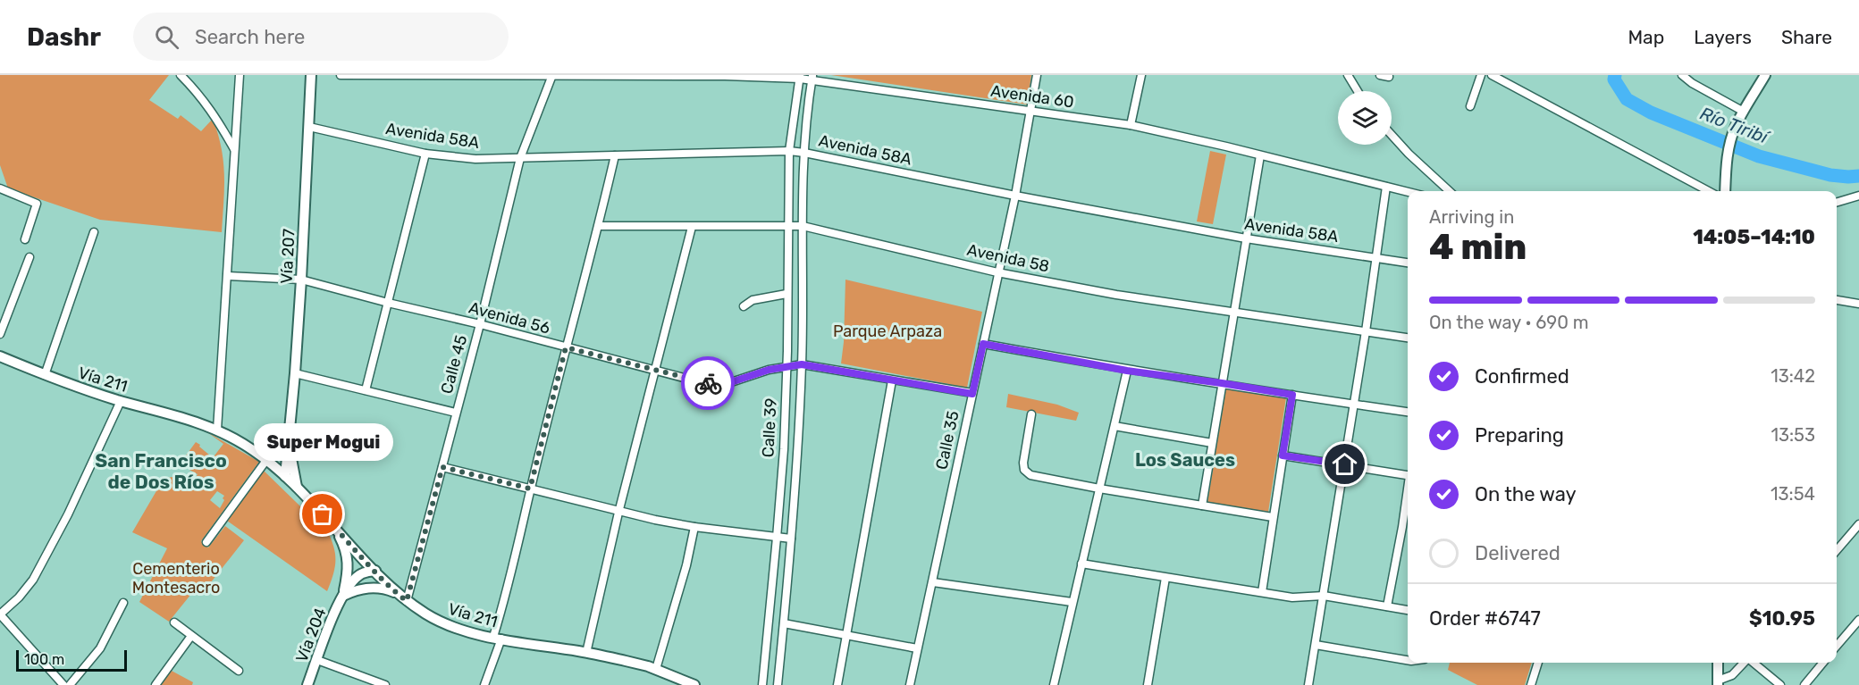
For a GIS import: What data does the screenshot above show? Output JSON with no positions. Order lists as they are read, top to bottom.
{
  "streets": {
    "main road": ["Vía 207", "Vía 211", "Vía 204"],
    "street": [
      "Avenida 60",
      "Avenida 58A",
      "Avenida 58",
      "Avenida 56",
      "Calle 45",
      "Calle 39",
      "Calle 35"
    ]
  },
  "crossings": [
    ["Avenida 60", "Calle 45"],
    ["Avenida 60", "Calle 39"],
    ["Avenida 60", "Calle 35"],
    ["Avenida 58A", "Vía 207"],
    ["Avenida 58A", "Calle 45"],
    ["Avenida 58A", "Calle 39"],
    ["Avenida 58A", "Calle 35"],
    ["Vía 207", "Avenida 56"],
    ["Vía 207", "Vía 211"],
    ["Avenida 58", "Calle 39"],
    ["Avenida 58", "Calle 35"],
    ["Avenida 56", "Calle 45"],
    ["Avenida 56", "Calle 39"],
    ["Avenida 56", "Calle 35"],
    ["Calle 45", "Vía 211"],
    ["Vía 211", "Vía 204"]
  ],
  "districts": ["Los Sauces", "San Francisco de Dos Ríos"],
  "water": ["Río Tiribí"],
  "parks": ["Parque Arpaza", "Cementerio Montesacro"],
  "places": ["Super Mogui"],
  "scale_bar": "100 m",
  "page": {
    "header": "Dashr",
    "search": "Search here",
    "nav": ["Map", "Layers", "Share"],
    "heading": ["4 min", "Arriving in", "14:05–14:10"],
    "panel": ["Order #6747", "$10.95"],
    "bar": "On the way · 690 m",
    "list": [
      ["Confirmed", "13:42"],
      ["Preparing", "13:53"],
      ["On the way", "13:54"],
      "Delivered"
    ],
    "bubble": "Super Mogui",
    "scale": "100 m"
  }
}
